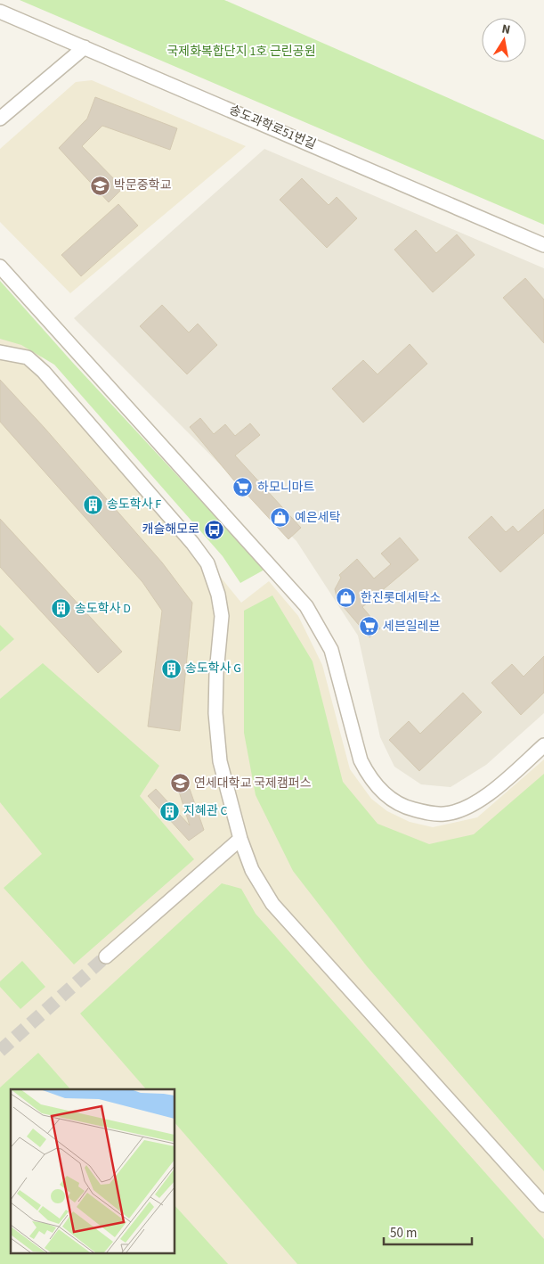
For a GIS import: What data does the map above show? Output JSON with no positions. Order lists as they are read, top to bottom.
{
  "streets": {
    "street": ["송도과학로51번길"]
  },
  "parks": ["국제화복합단지 1호 근린공원"],
  "places": {
    "school or university": ["박문중학교", "연세대학교 국제캠퍼스"],
    "supermarket": ["하모니마트", "세븐일레븐"],
    "building": [
      "송도학사 F",
      "송도학사 D",
      "송도학사 G",
      "지혜관 C"
    ],
    "shop": ["예은세탁", "한진롯데세탁소"],
    "bus stop": ["캐슬해모로"]
  },
  "scale_bar": "50 m",
  "north": "top"
}
